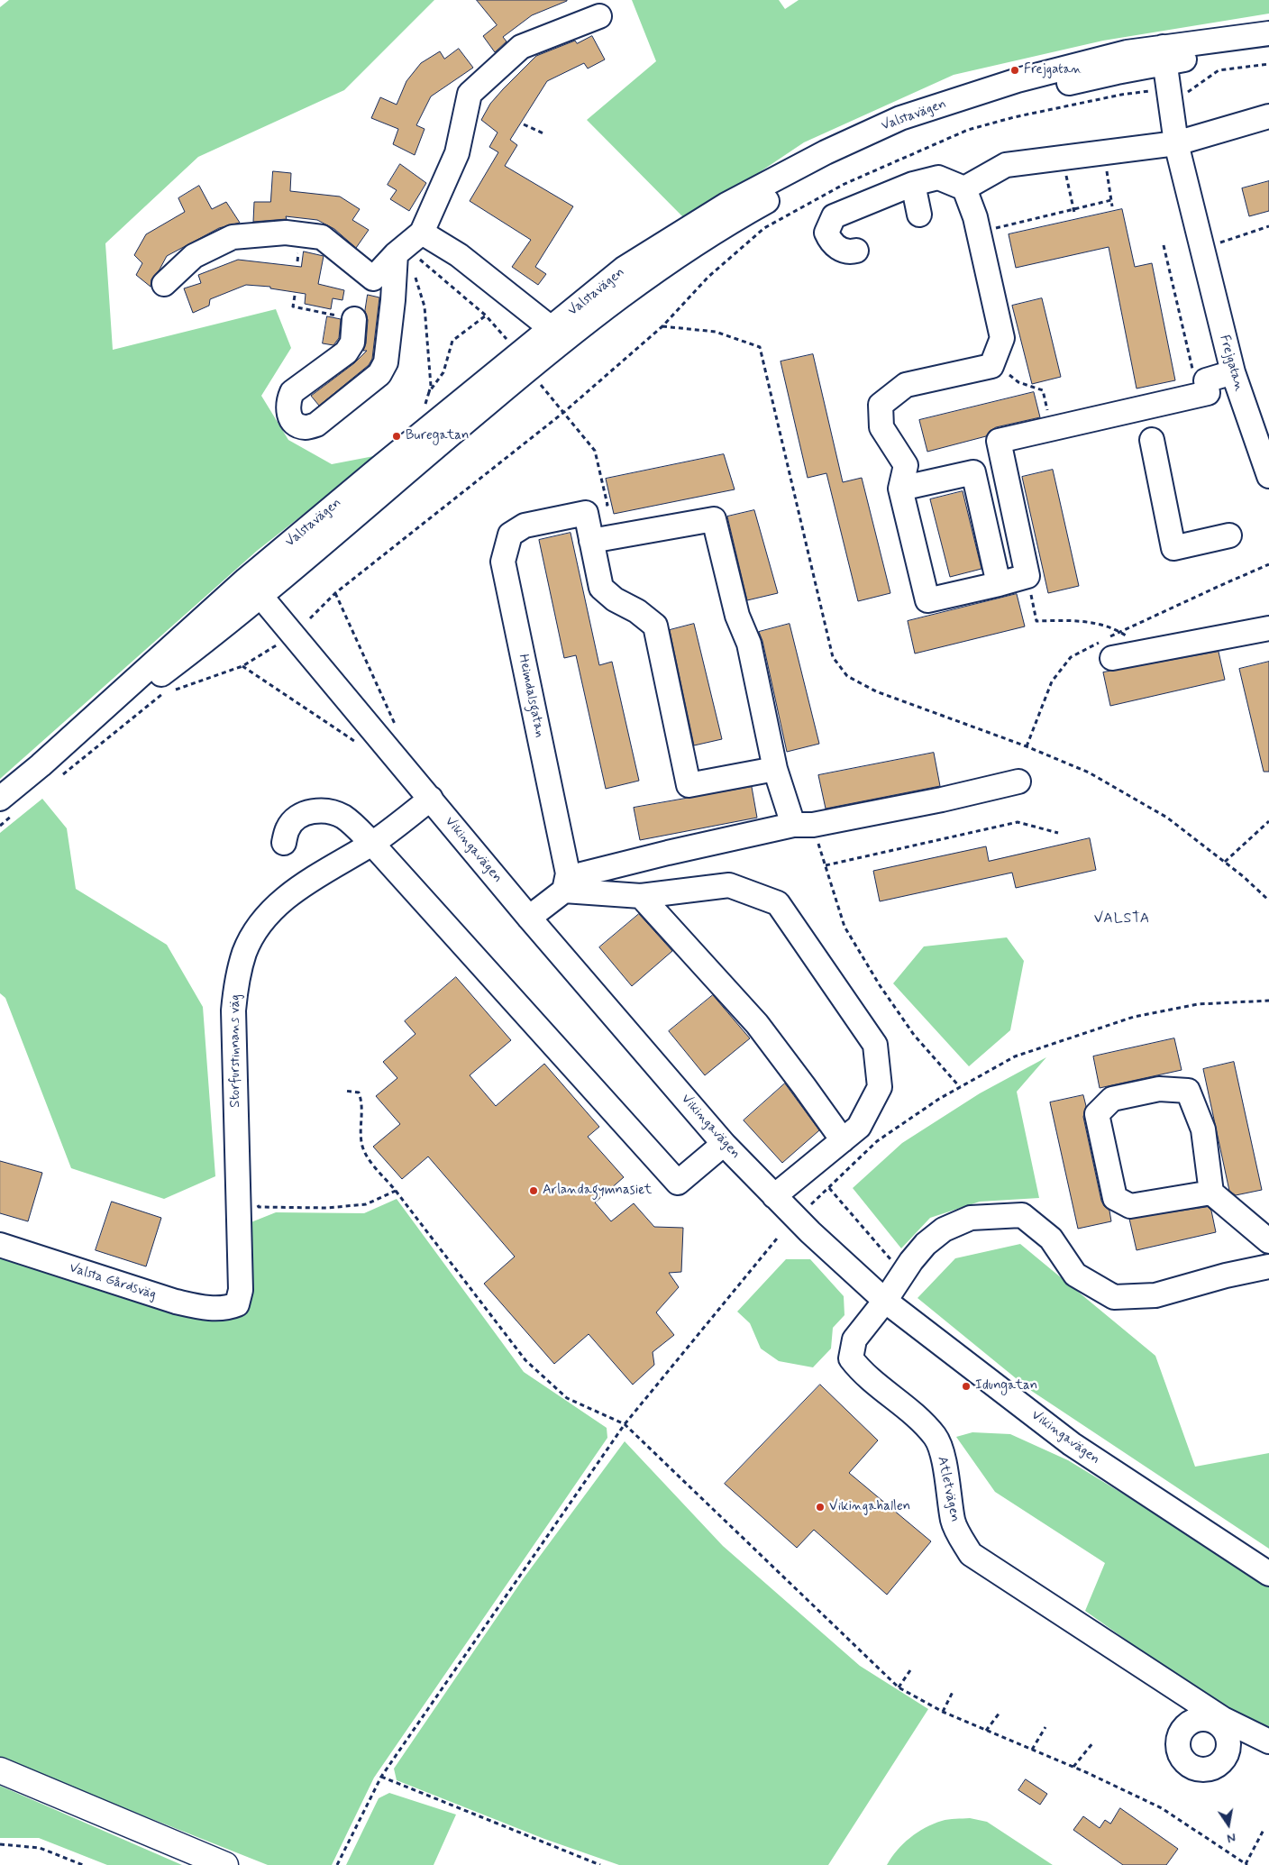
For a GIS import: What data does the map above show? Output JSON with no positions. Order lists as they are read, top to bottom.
{
  "streets": {
    "street": [
      "Valstavägen",
      "Frejgatan",
      "Heimdalsgatan",
      "Vikingavägen",
      "Storfurstinnans väg",
      "Valsta Gårdsväg",
      "Atletvägen"
    ]
  },
  "crossings": [
    ["Valstavägen", "Frejgatan"],
    ["Valstavägen", "Vikingavägen"],
    ["Vikingavägen", "Storfurstinnans väg"],
    ["Vikingavägen", "Atletvägen"],
    ["Storfurstinnans väg", "Valsta Gårdsväg"]
  ],
  "districts": ["VALSTA"],
  "places": [
    "Frejgatan",
    "Buregatan",
    "Arlandagymnasiet",
    "Idungatan",
    "Vikingahallen"
  ],
  "north": "bottom"
}
